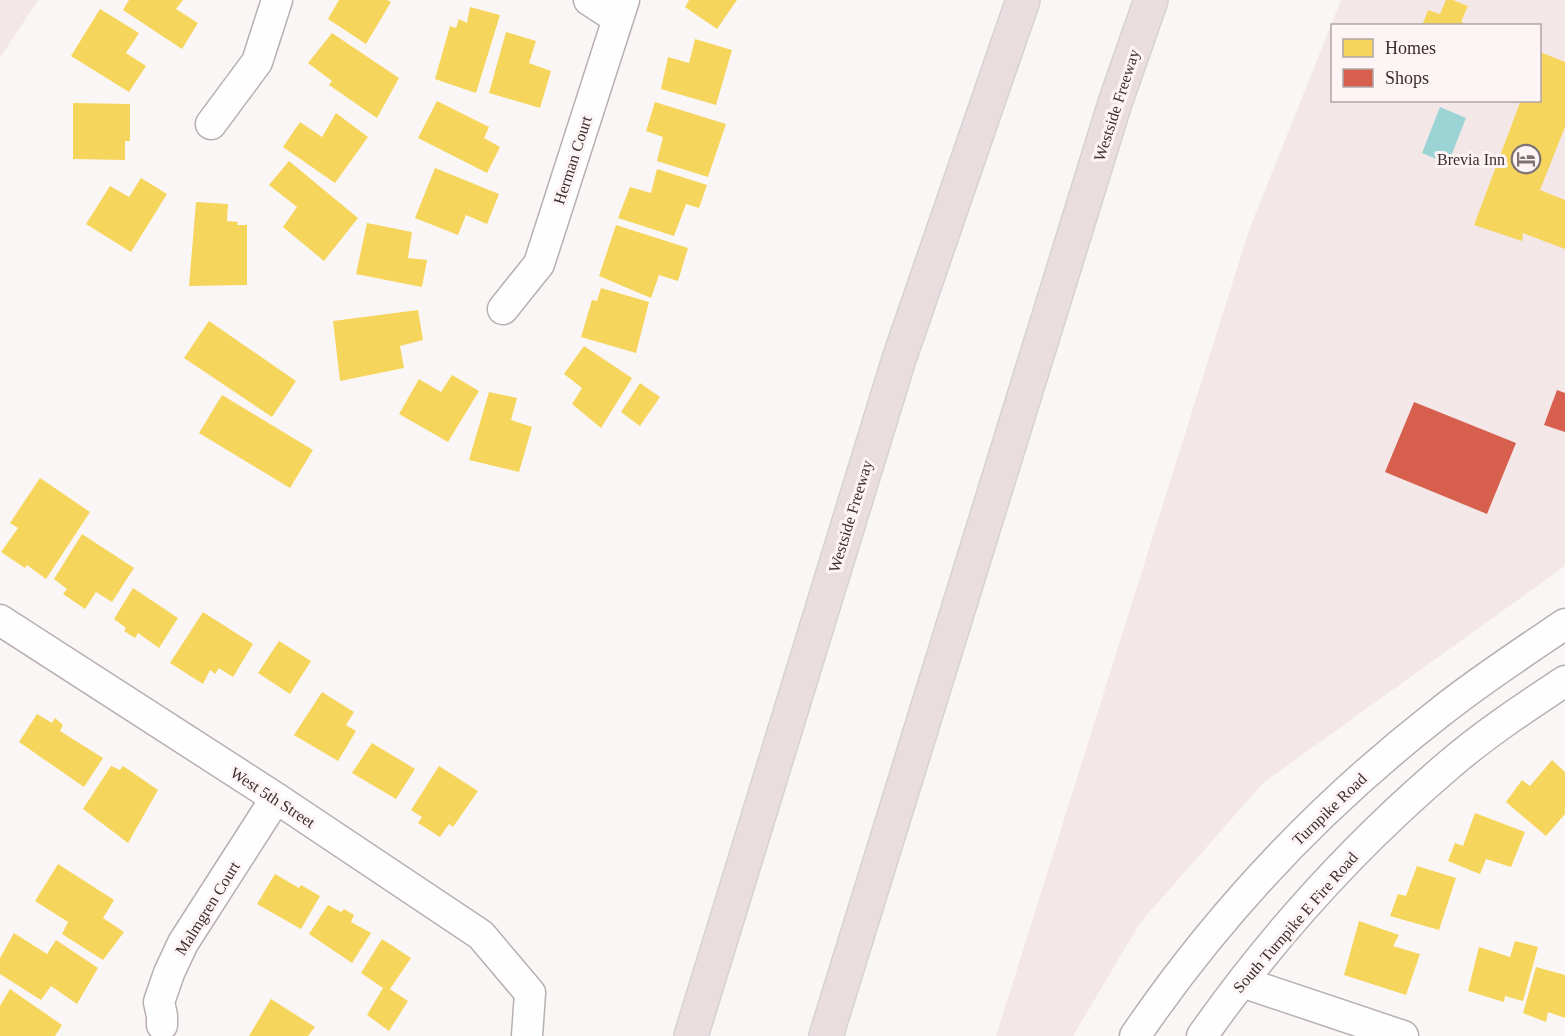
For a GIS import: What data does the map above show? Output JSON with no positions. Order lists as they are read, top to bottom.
{
  "streets": {
    "highway": ["Westside Freeway"],
    "street": [
      "Herman Court",
      "West 5th Street",
      "Turnpike Road",
      "Malmgren Court",
      "South Turnpike E Fire Road"
    ]
  },
  "crossings": [
    ["West 5th Street", "Malmgren Court"]
  ],
  "places": {
    "hotel": ["Brevia Inn"]
  },
  "legend": ["Homes", "Shops"]
}
